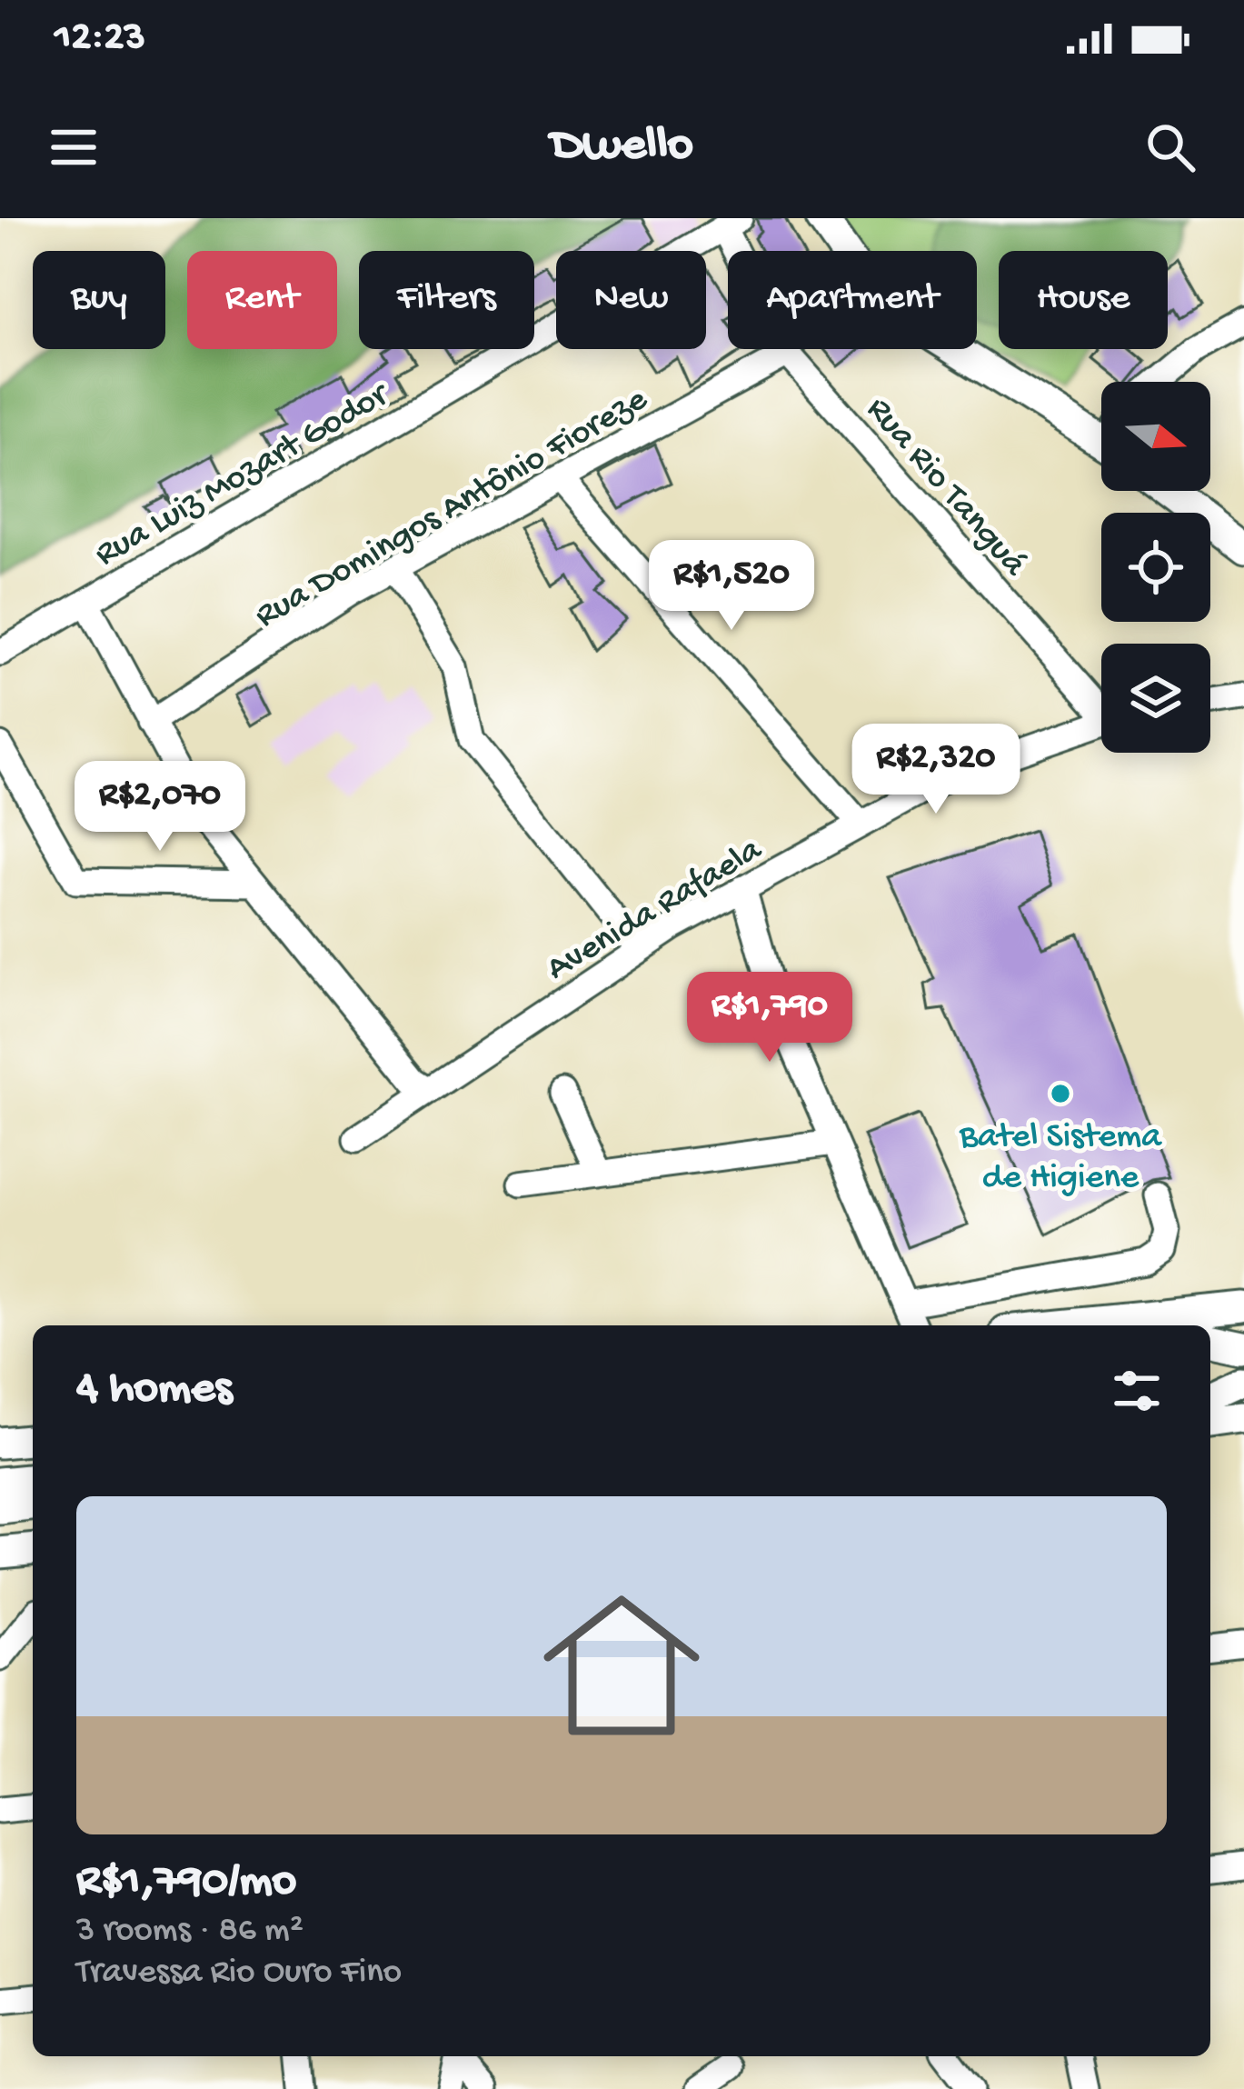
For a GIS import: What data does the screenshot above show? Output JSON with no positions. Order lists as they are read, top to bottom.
{
  "streets": {
    "street": [
      "Rua Luiz Mozart Godor",
      "Rua Rio Tanguá",
      "Rua Domingos Antônio Fioreze",
      "Avenida Rafaela"
    ]
  },
  "crossings": [
    ["Rua Luiz Mozart Godor", "Rua Rio Tanguá"],
    ["Rua Rio Tanguá", "Rua Domingos Antônio Fioreze"]
  ],
  "places": ["Batel Sistema de Higiene"],
  "north": "right",
  "page": {
    "status": "12:23",
    "header": "Dwello",
    "chip": [
      "Buy",
      "Rent",
      "Filters",
      "New",
      "Apartment",
      "House"
    ],
    "price": [
      "R$1,520",
      "R$2,320",
      "R$2,070",
      "R$1,790"
    ],
    "heading": "4 homes",
    "list": [
      {
        "name": "R$1,790/mo",
        "note": "3 rooms · 86 m² · Travessa Rio Ouro Fino"
      }
    ]
  }
}
